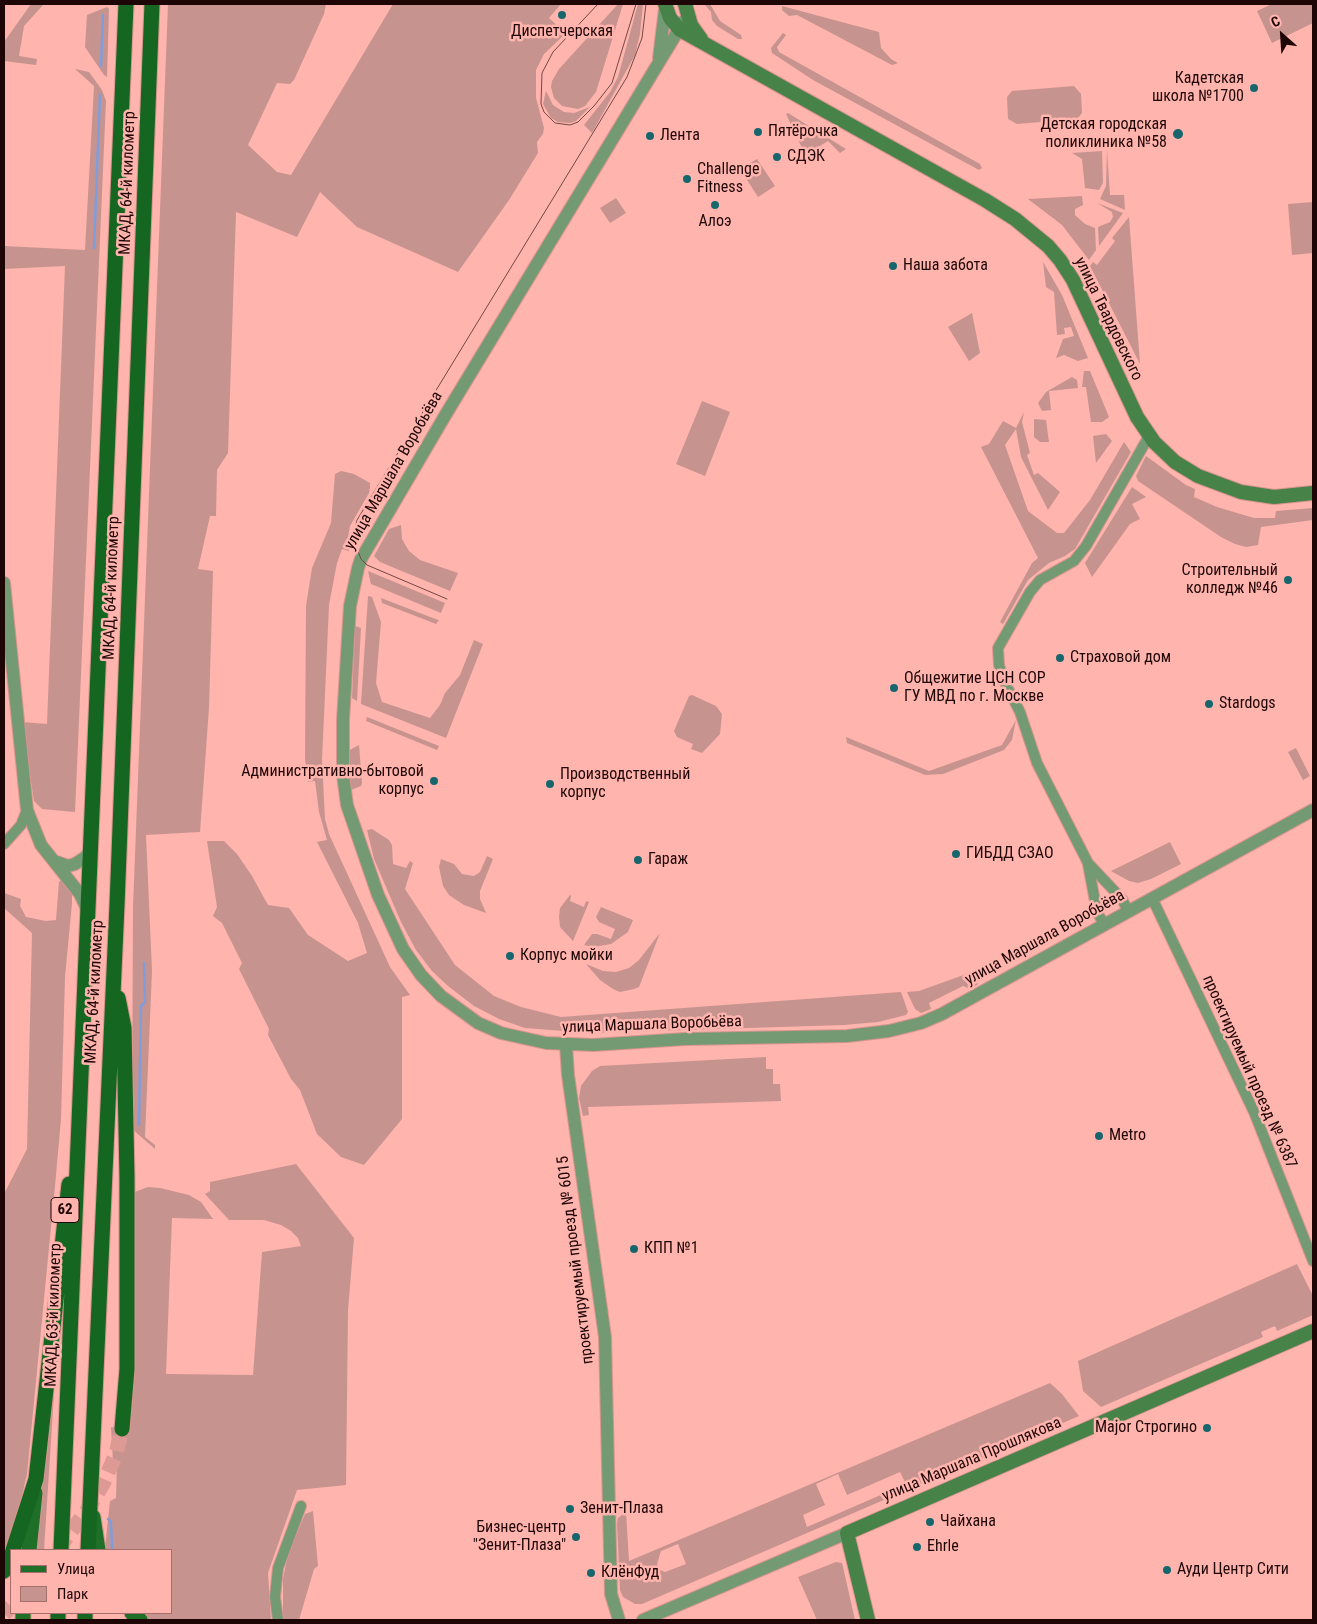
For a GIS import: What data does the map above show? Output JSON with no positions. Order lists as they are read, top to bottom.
{
  "streets": {
    "highway": ["МКАД, 64-й километр", "62", "МКАД, 63-й километр"],
    "main road": ["улица Твардовского", "улица Маршала Прошлякова"],
    "street": ["улица Маршала Воробьёва", "проектируемый проезд № 6387", "проектируемый проезд № 6015"]
  },
  "crossings": [
    ["МКАД, 64-й километр", "МКАД, 63-й километр"],
    ["улица Твардовского", "улица Маршала Воробьёва"],
    ["улица Маршала Воробьёва", "проектируемый проезд № 6387"],
    ["улица Маршала Воробьёва", "проектируемый проезд № 6015"],
    ["62", "МКАД, 63-й километр"]
  ],
  "places": [
    "Диспетчерская",
    "Кадетская школа №1700",
    "Пятёрочка",
    "Детская городская поликлиника №58",
    "Лента",
    "СДЭК",
    "Challenge Fitness",
    "Алоэ",
    "Наша забота",
    "Строительный колледж №46",
    "Страховой дом",
    "Общежитие ЦСН СОР ГУ МВД по г. Москве",
    "Stardogs",
    "Административно-бытовой корпус",
    "Производственный корпус",
    "ГИБДД СЗАО",
    "Гараж",
    "Корпус мойки",
    "Metro",
    "КПП №1",
    "Major Строгино",
    "Зенит-Плаза",
    "Чайхана",
    "Бизнес-центр \"Зенит-Плаза\"",
    "Ehrle",
    "Ауди Центр Сити",
    "КлёнФуд"
  ],
  "legend": ["Улица", "Парк"],
  "north": "top left"
}
